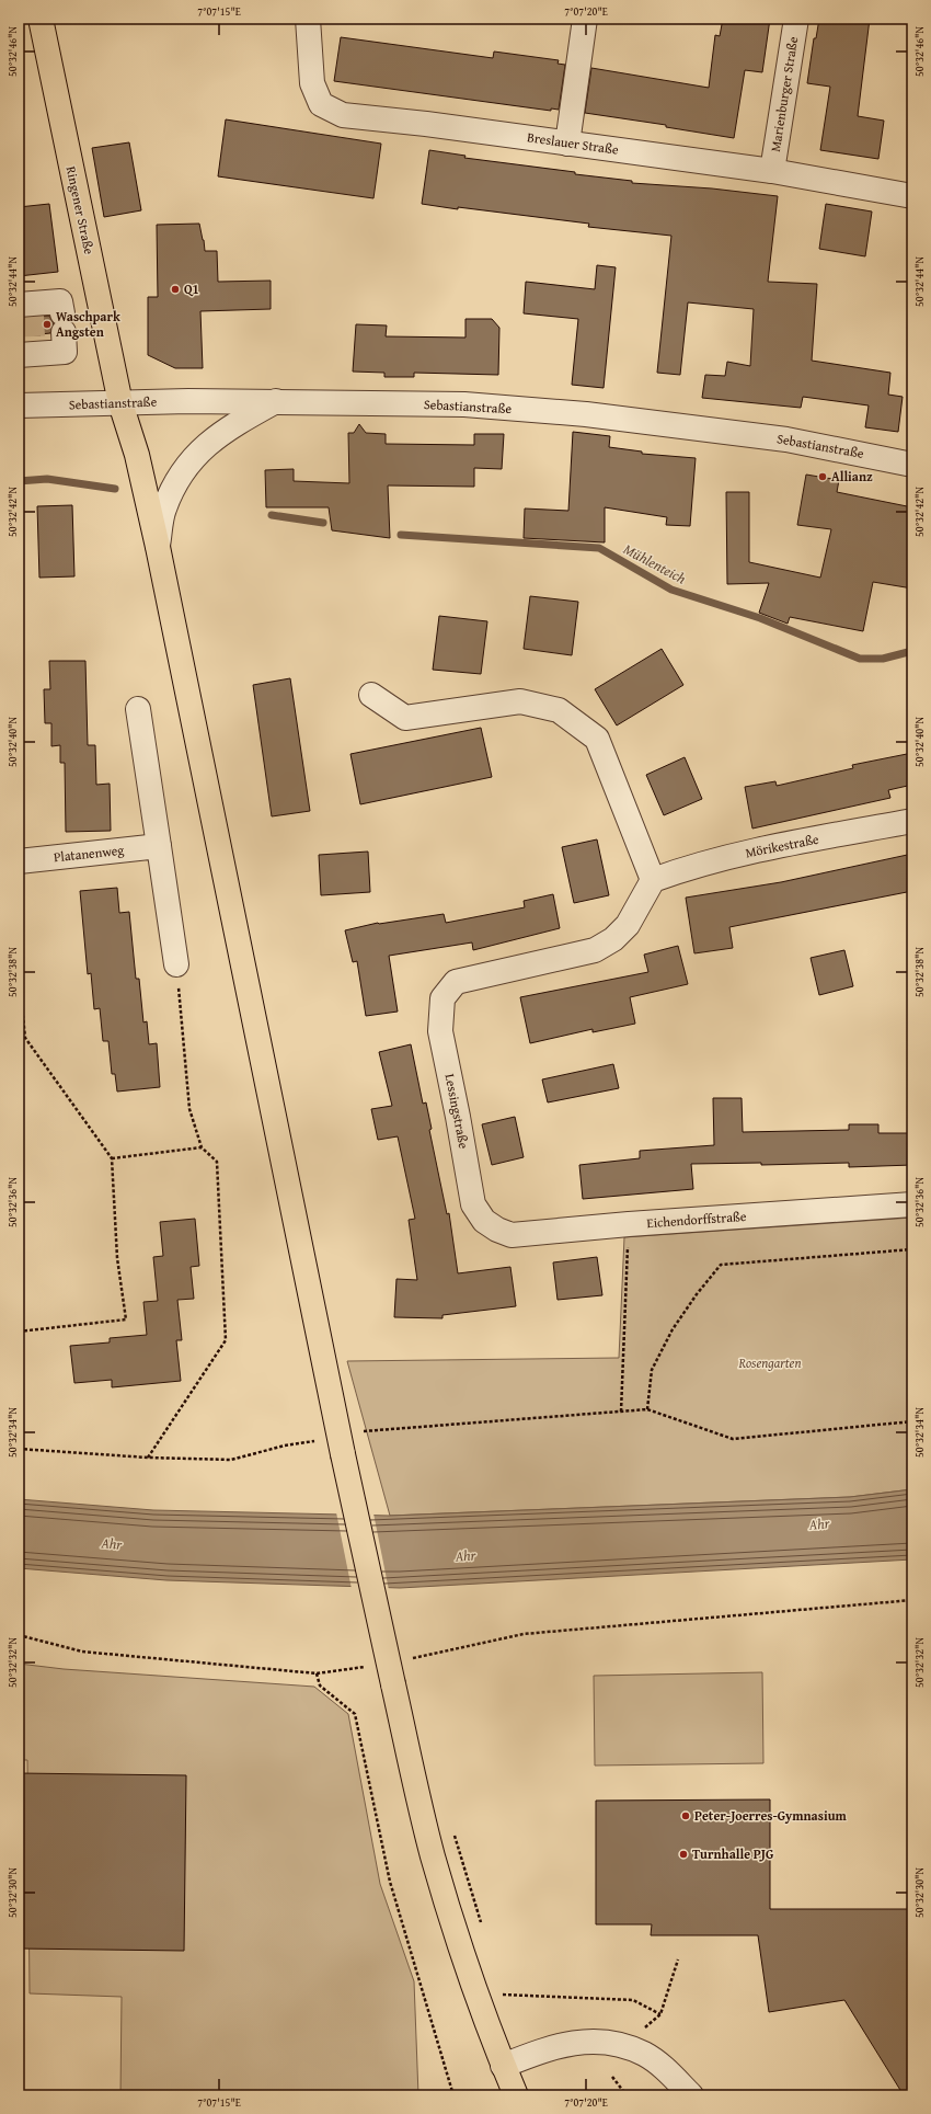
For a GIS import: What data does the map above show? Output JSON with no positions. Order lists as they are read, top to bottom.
{
  "streets": {
    "main road": ["Ringener Straße"],
    "street": [
      "Marienburger Straße",
      "Breslauer Straße",
      "Sebastianstraße",
      "Mörikestraße",
      "Platanenweg",
      "Lessingstraße",
      "Eichendorffstraße"
    ]
  },
  "crossings": [
    ["Marienburger Straße", "Breslauer Straße"],
    ["Ringener Straße", "Sebastianstraße"],
    ["Mörikestraße", "Lessingstraße"],
    ["Lessingstraße", "Eichendorffstraße"]
  ],
  "water": ["Mühlenteich", "Ahr"],
  "parks": ["Rosengarten"],
  "places": [
    "Q1",
    "Waschpark Angsten",
    "Allianz",
    "Peter-Joerres-Gymnasium",
    "Turnhalle PJG"
  ],
  "coordinates": [
    "7°07'15\"E",
    "7°07'20\"E",
    "50°32'46\"N",
    "50°32'44\"N",
    "50°32'42\"N",
    "50°32'40\"N",
    "50°32'38\"N",
    "50°32'36\"N",
    "50°32'34\"N",
    "50°32'32\"N",
    "50°32'30\"N"
  ]
}
